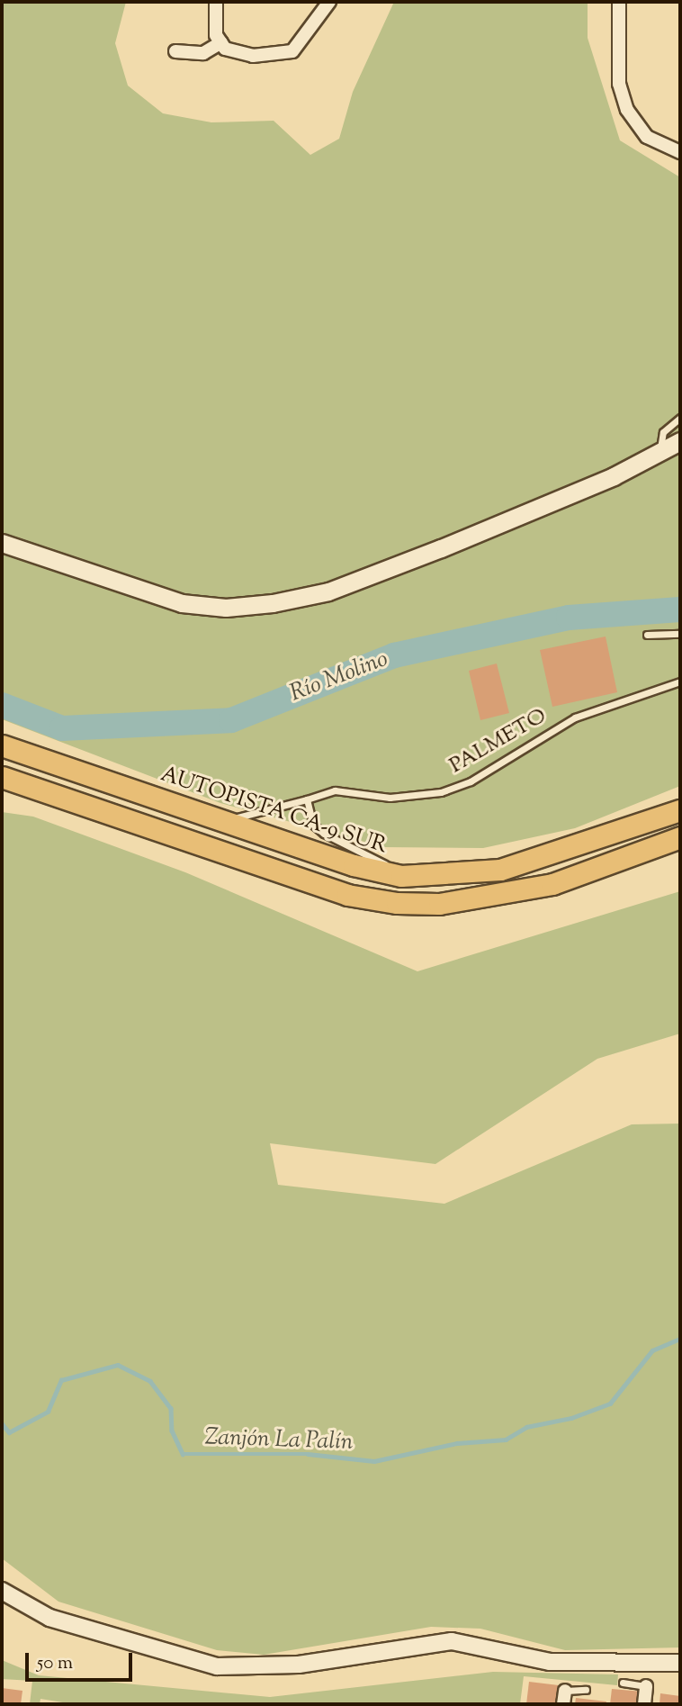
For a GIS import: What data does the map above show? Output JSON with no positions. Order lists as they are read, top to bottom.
{
  "streets": {
    "highway": ["AUTOPISTA CA-9 SUR"],
    "lane": ["PALMETO"]
  },
  "crossings": [
    ["PALMETO", "AUTOPISTA CA-9 SUR"]
  ],
  "water": ["Río Molino", "Zanjón La Palín"],
  "scale_bar": "50 m"
}
